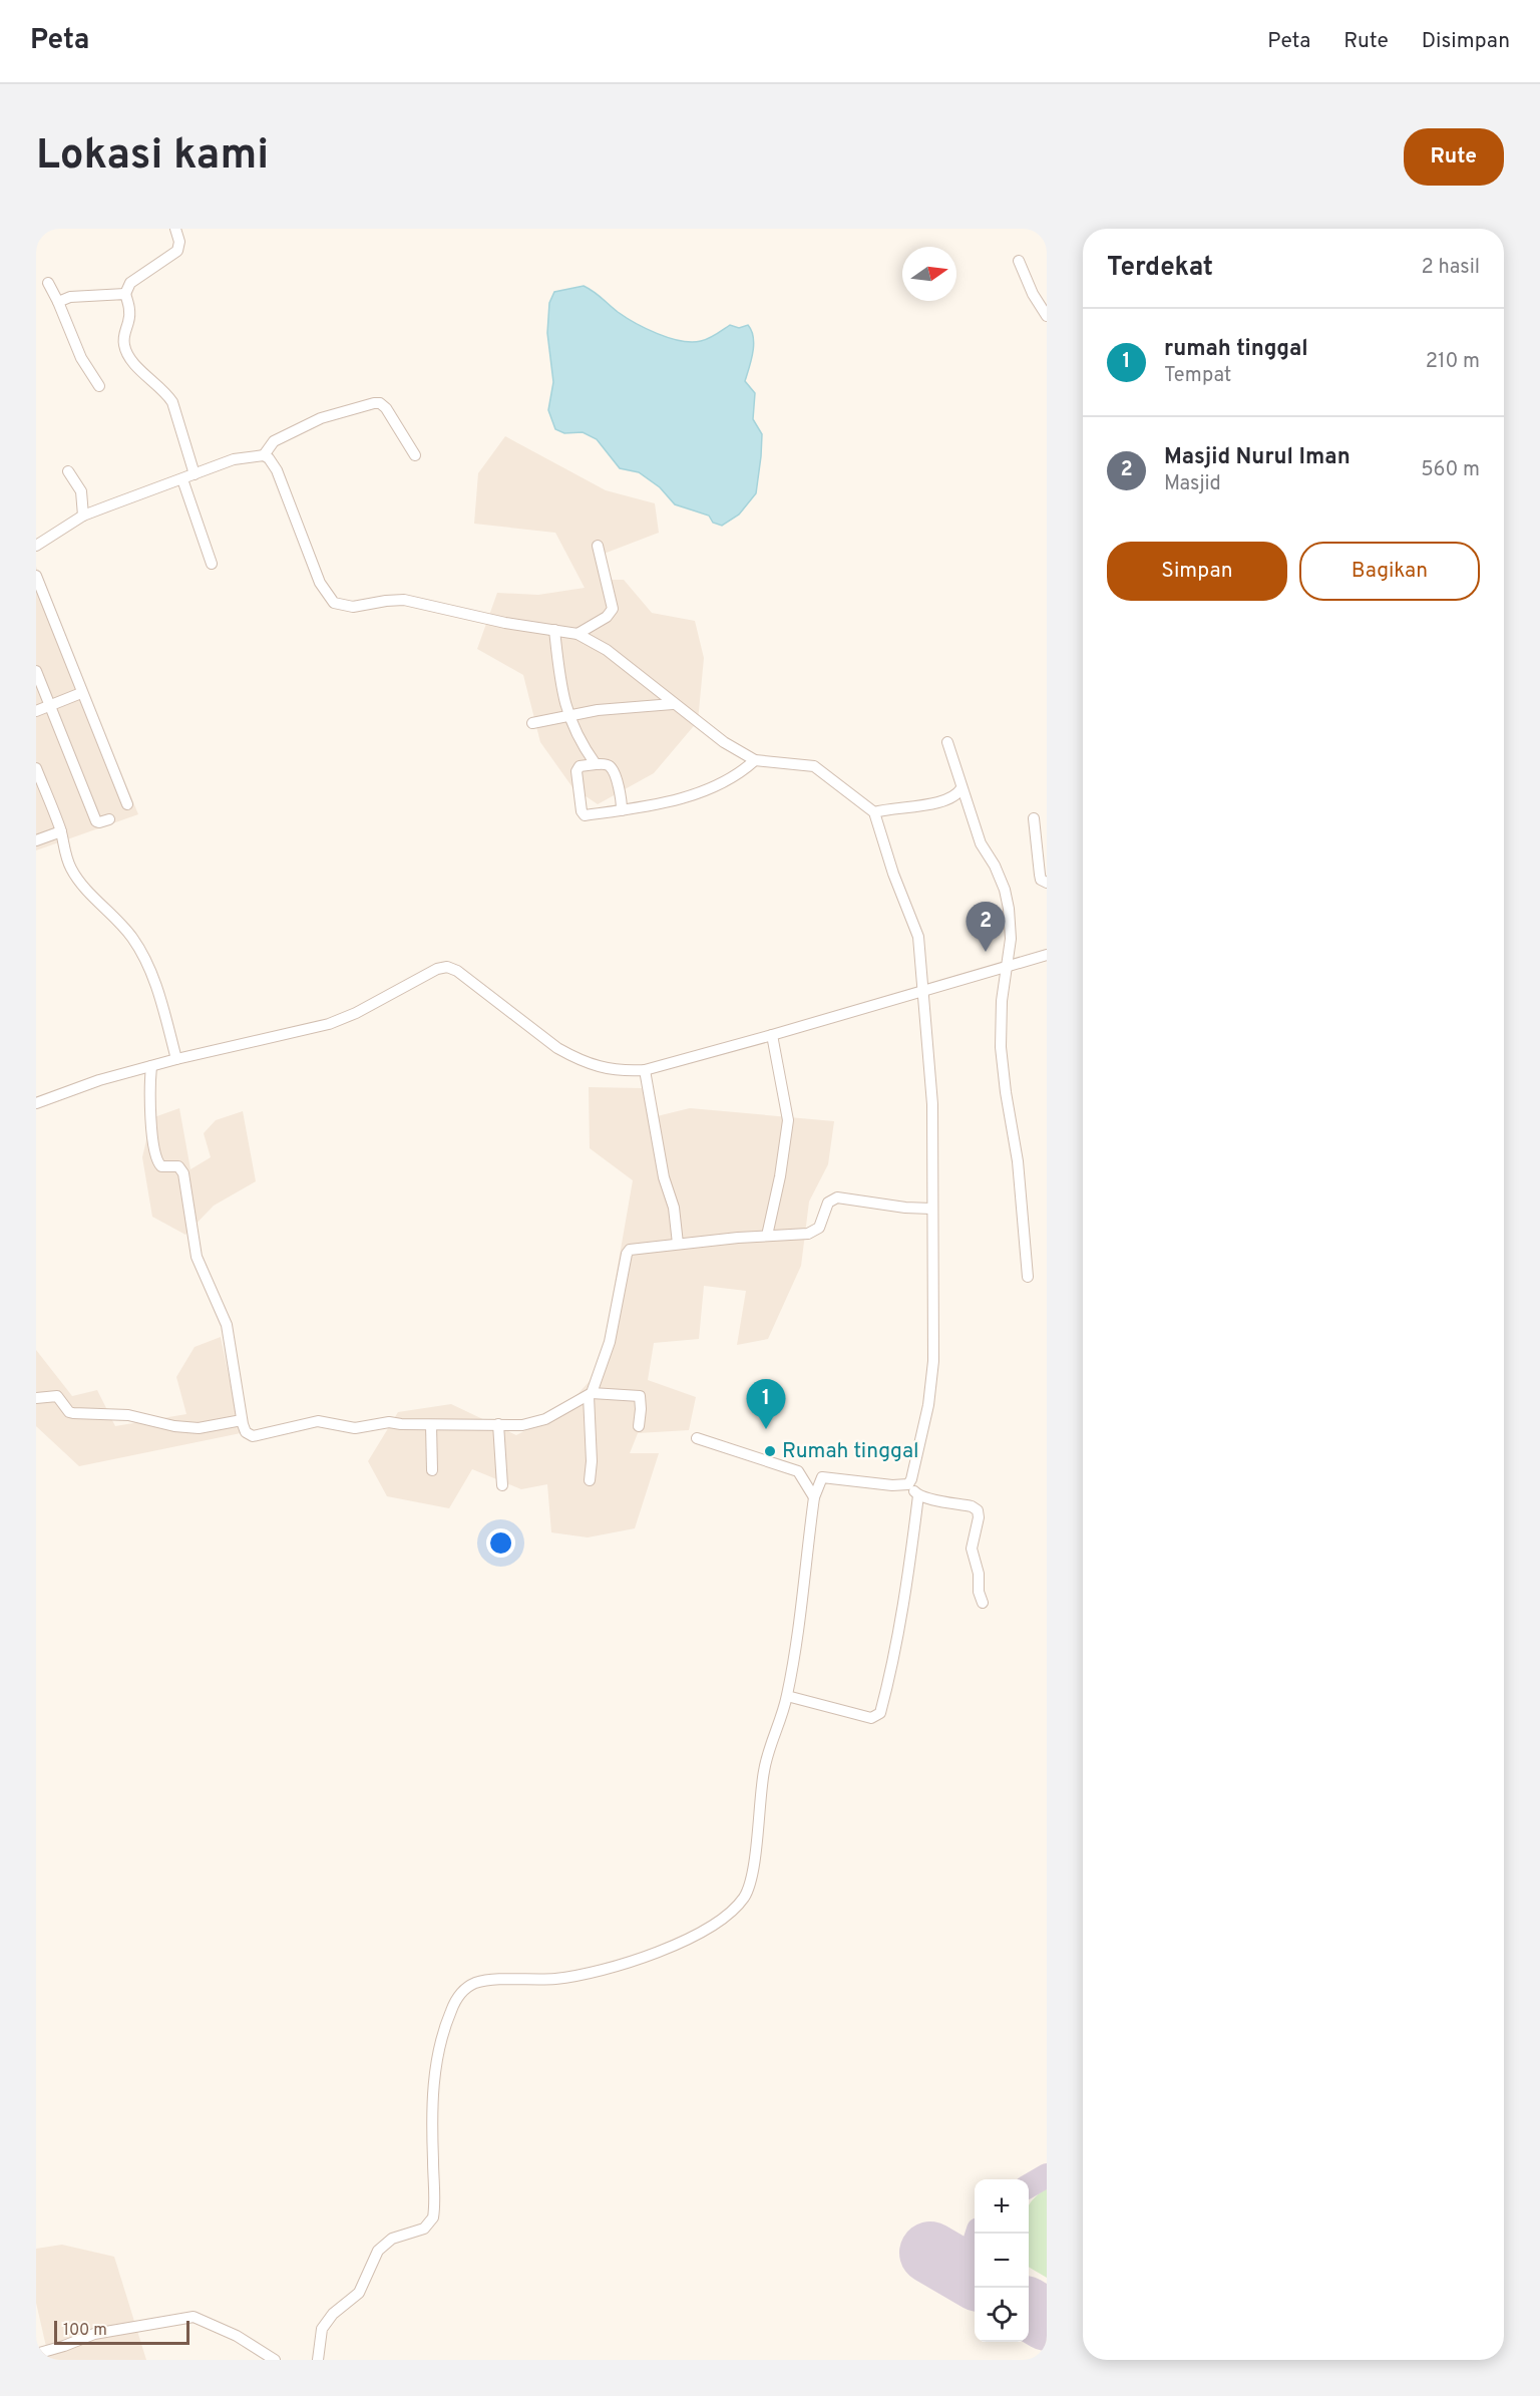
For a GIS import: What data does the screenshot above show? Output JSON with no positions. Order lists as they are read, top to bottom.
{
  "places": ["Rumah tinggal"],
  "scale_bar": "100 m",
  "north": "right",
  "page": {
    "header": "Peta",
    "nav": ["Peta", "Rute", "Disimpan"],
    "buttons": [
      "Rute",
      ["Simpan", "Bagikan"]
    ],
    "title": "Lokasi kami",
    "heading": ["Terdekat", "2 hasil"],
    "list": [
      {
        "mark": "1",
        "name": "rumah tinggal",
        "note": "Tempat",
        "value": "210 m"
      },
      {
        "mark": "2",
        "name": "Masjid Nurul Iman",
        "note": "Masjid",
        "value": "560 m"
      }
    ],
    "pins": ["2", "1"],
    "map_buttons": ["+", "−"],
    "scale": "100 m"
  }
}
